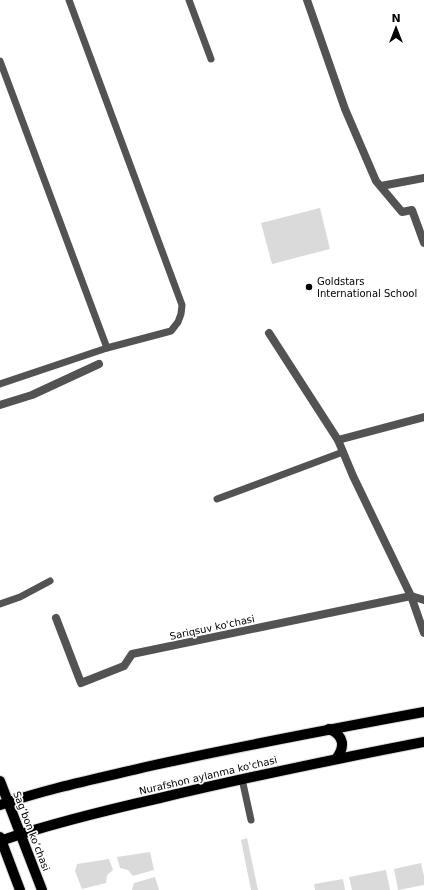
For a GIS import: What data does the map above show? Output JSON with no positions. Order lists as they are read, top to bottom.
{
  "streets": {
    "main road": ["Nurafshon aylanma ko'chasi", "Sag’bon ko’chasi"],
    "street": ["Sariqsuv ko'chasi"]
  },
  "crossings": [
    ["Nurafshon aylanma ko'chasi", "Sag’bon ko’chasi"]
  ],
  "places": ["Goldstars International School"],
  "north": "top"
}
